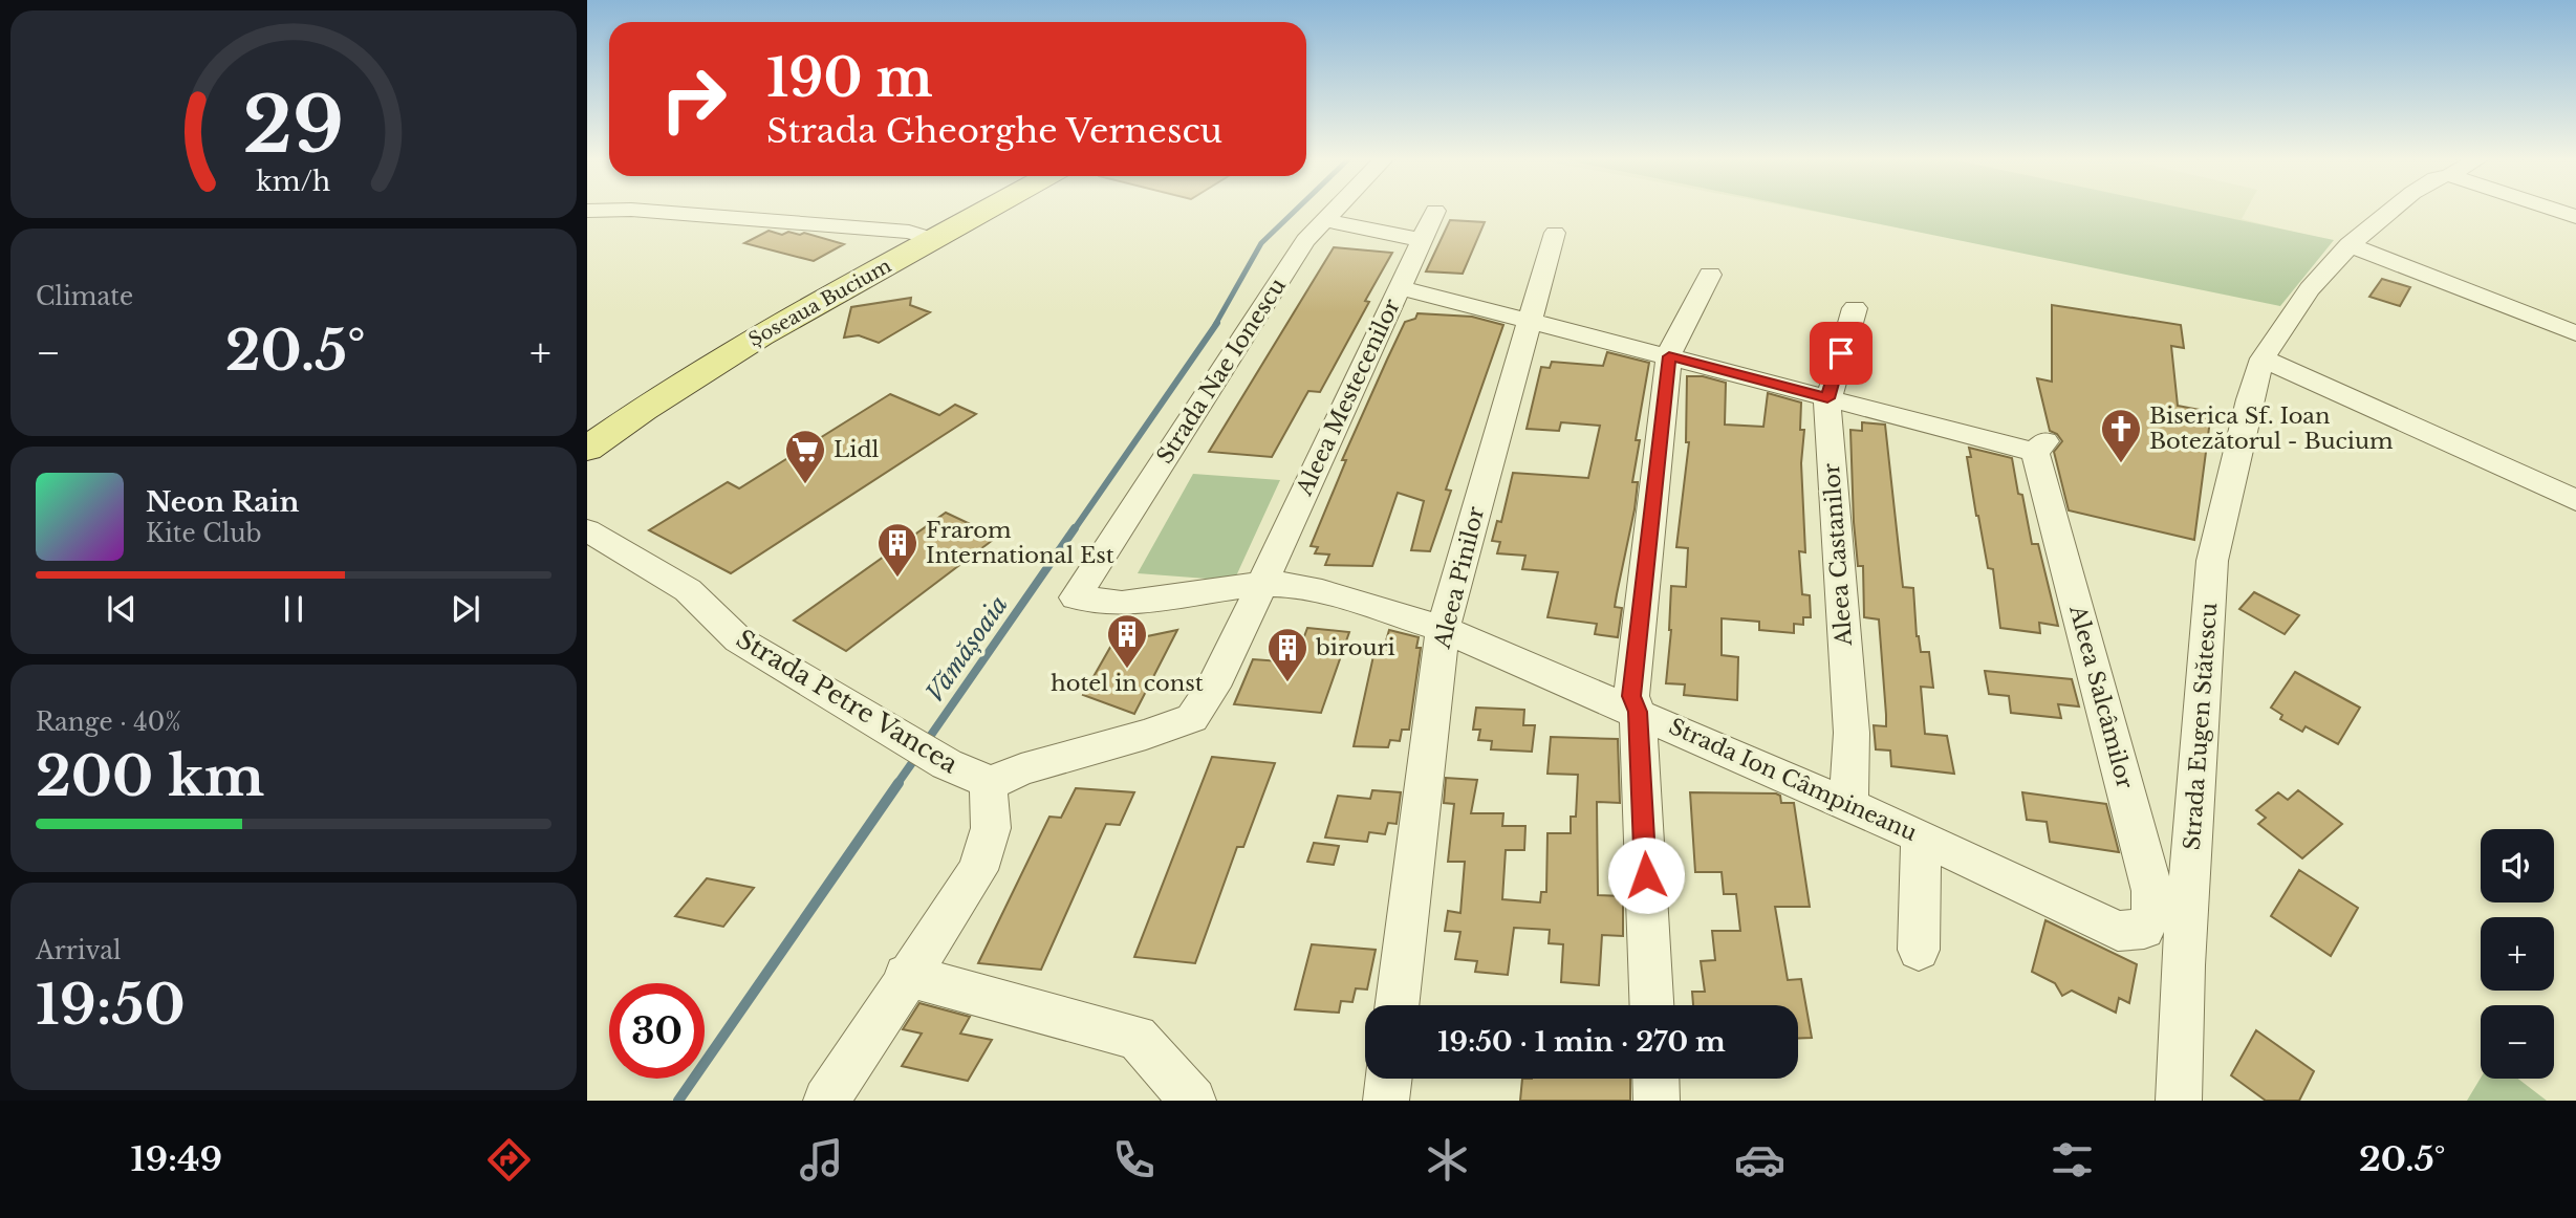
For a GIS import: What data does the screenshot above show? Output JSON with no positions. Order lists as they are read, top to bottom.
{
  "streets": {
    "main road": ["Șoseaua Bucium"],
    "street": [
      "Strada Nae Ionescu",
      "Aleea Mestecenilor",
      "Aleea Castanilor",
      "Aleea Pinilor",
      "Aleea Salcâmilor",
      "Strada Petre Vancea",
      "Strada Eugen Stătescu",
      "Strada Ion Câmpineanu"
    ]
  },
  "crossings": [
    ["Strada Nae Ionescu", "Strada Ion Câmpineanu"],
    ["Aleea Mestecenilor", "Strada Ion Câmpineanu"],
    ["Aleea Castanilor", "Aleea Salcâmilor"],
    ["Aleea Castanilor", "Strada Ion Câmpineanu"],
    ["Aleea Pinilor", "Strada Ion Câmpineanu"],
    ["Aleea Salcâmilor", "Strada Ion Câmpineanu"]
  ],
  "water": ["Vămășoaia"],
  "places": {
    "church": ["Biserica Sf. Ioan Botezătorul - Bucium"],
    "supermarket": ["Lidl"],
    "building": ["Frarom International Est", "hotel in const", "birouri"]
  },
  "page": {
    "turn": ["190 m", "Strada Gheorghe Vernescu"],
    "tile": [
      "Climate",
      ["Range · 40%", "200 km"],
      ["Arrival", "19:50"]
    ],
    "heat": ["−", "20.5°", "+"],
    "song": ["Neon Rain", "Kite Club"],
    "map_buttons": ["+", "−"],
    "limit": "30",
    "trip": "19:50 · 1 min · 270 m",
    "tabs": ["19:49", "20.5°"],
    "gauge": ["29", "km/h"]
  }
}
